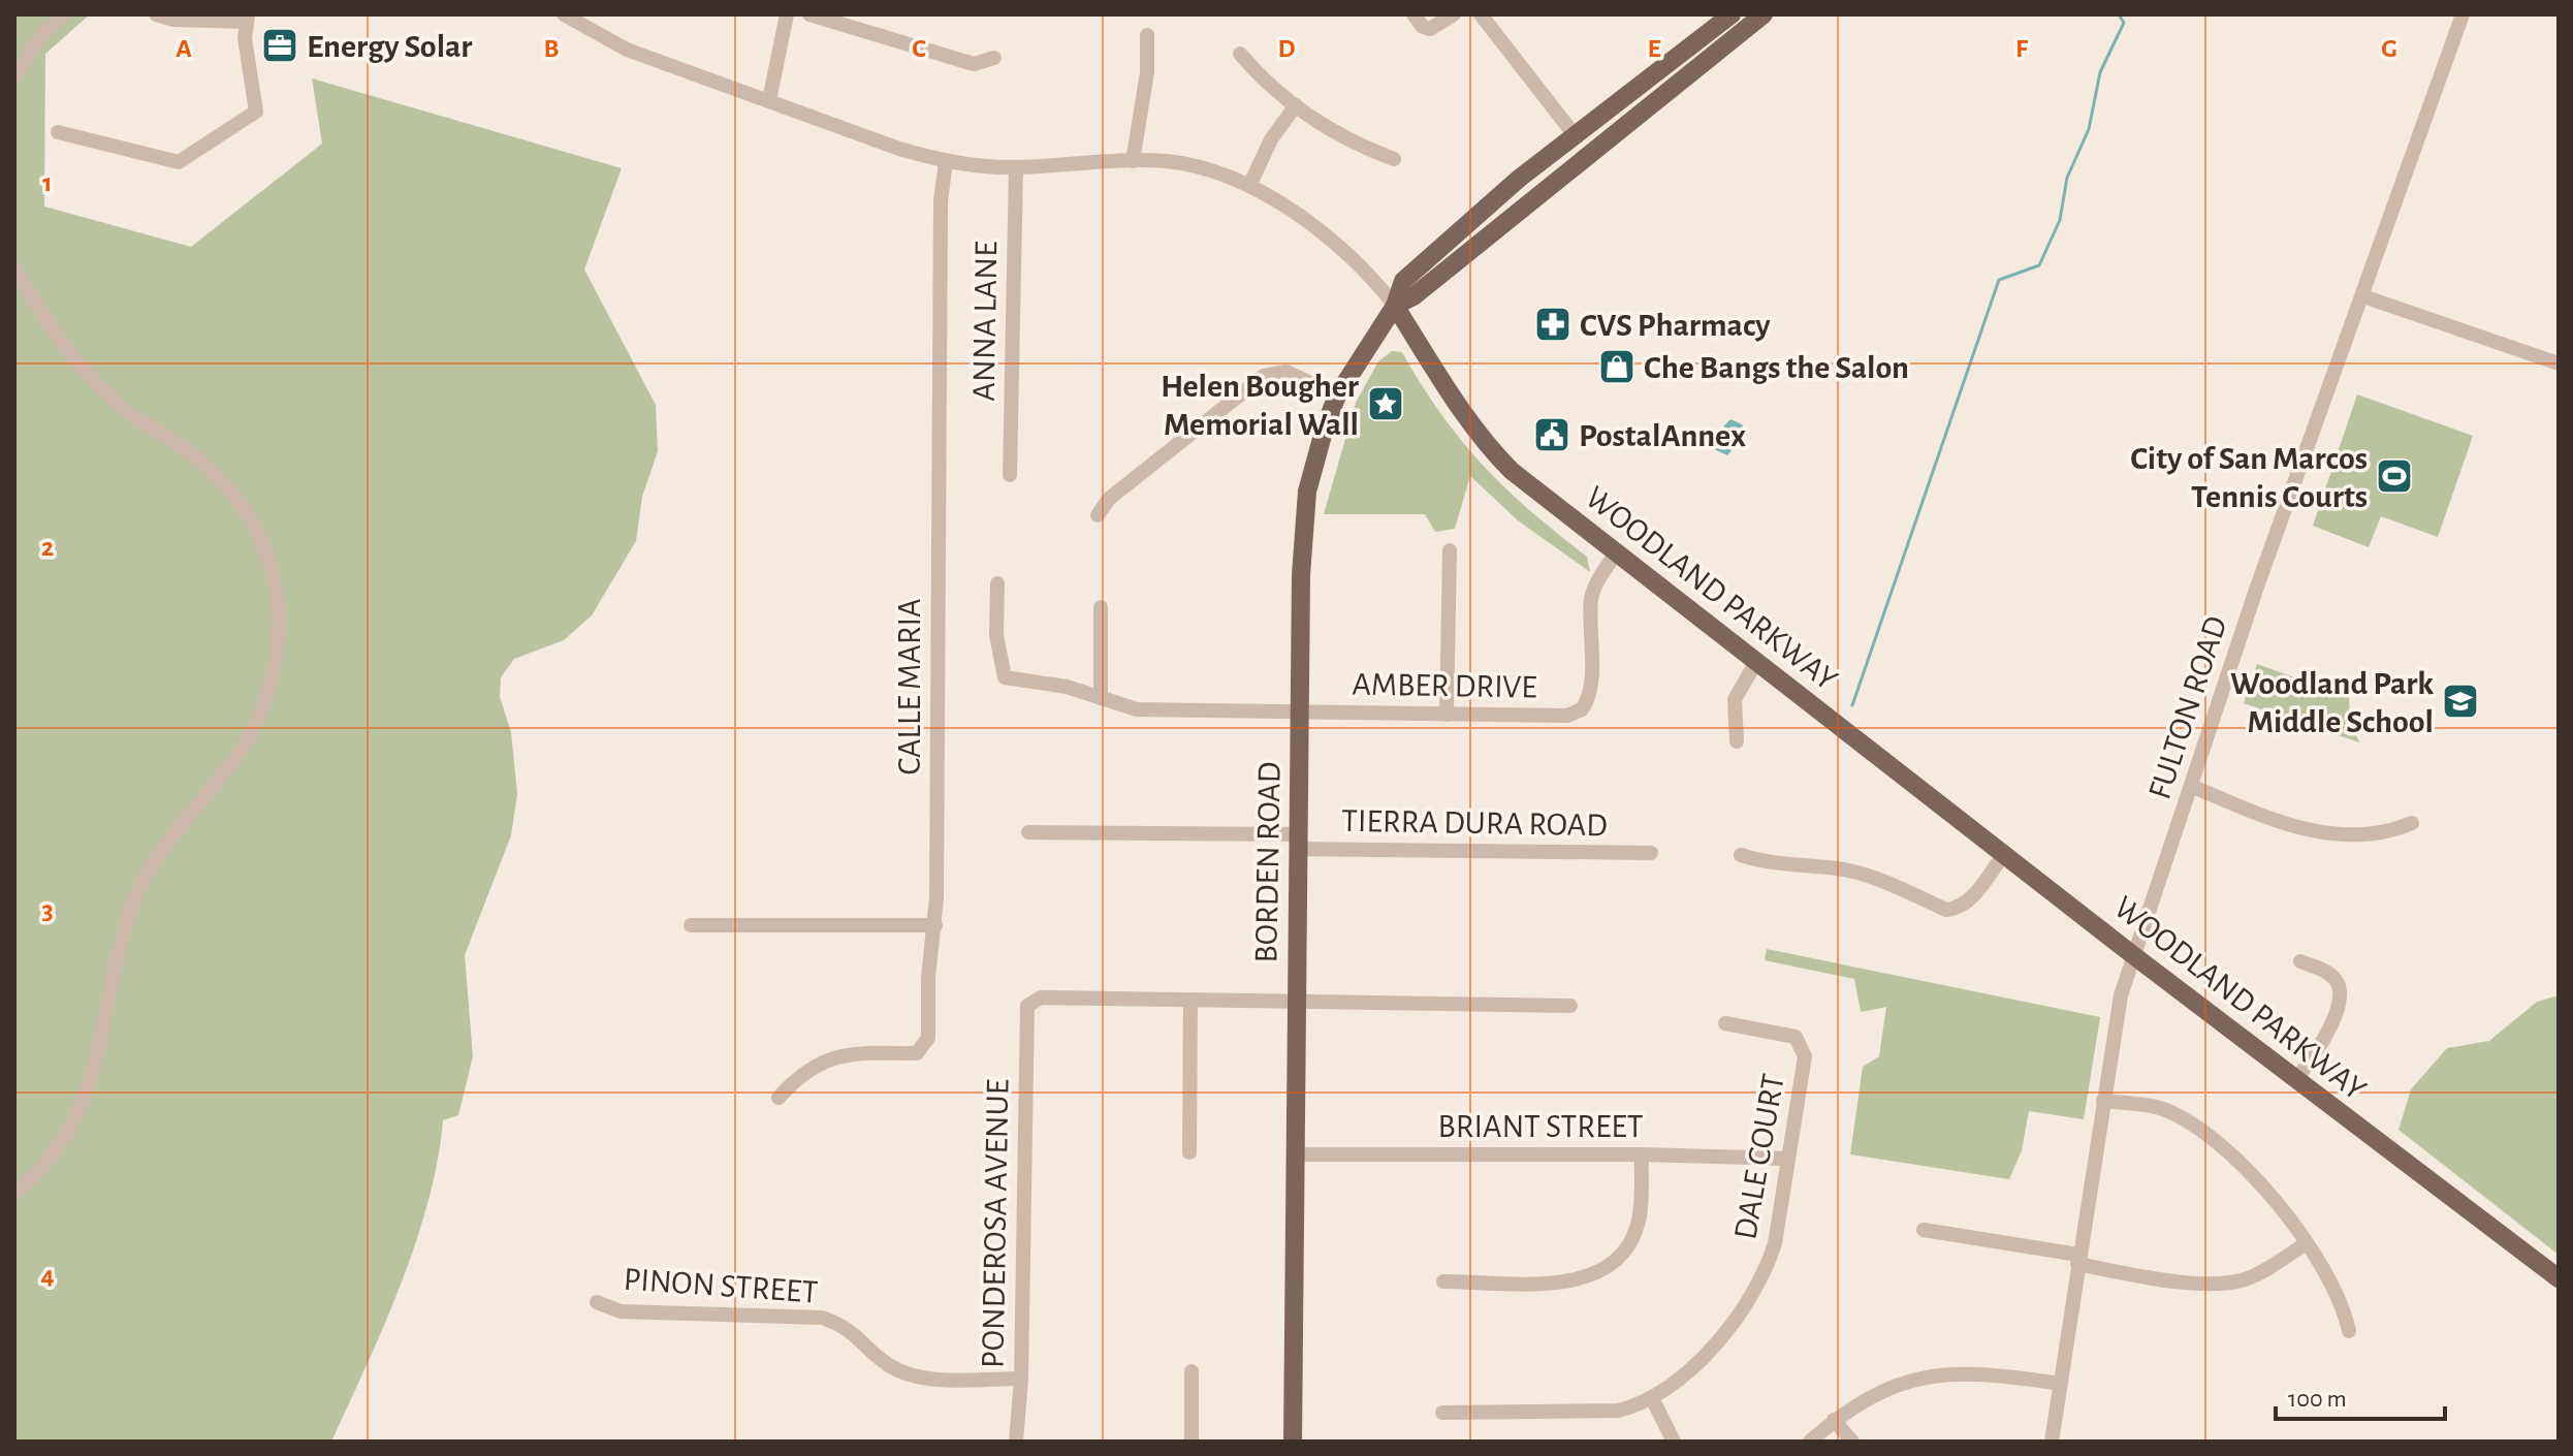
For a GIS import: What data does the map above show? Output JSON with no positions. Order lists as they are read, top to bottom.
{
  "streets": {
    "main road": ["WOODLAND PARKWAY", "BORDEN ROAD"],
    "street": [
      "ANNA LANE",
      "AMBER DRIVE",
      "CALLE MARIA",
      "FULTON ROAD",
      "TIERRA DURA ROAD",
      "BRIANT STREET",
      "DALE COURT",
      "PONDEROSA AVENUE",
      "PINON STREET"
    ]
  },
  "crossings": [
    ["ANNA LANE", "WOODLAND PARKWAY"],
    ["WOODLAND PARKWAY", "AMBER DRIVE"],
    ["WOODLAND PARKWAY", "CALLE MARIA"],
    ["WOODLAND PARKWAY", "FULTON ROAD"],
    ["WOODLAND PARKWAY", "BORDEN ROAD"],
    ["AMBER DRIVE", "BORDEN ROAD"],
    ["TIERRA DURA ROAD", "BORDEN ROAD"],
    ["BORDEN ROAD", "BRIANT STREET"],
    ["BRIANT STREET", "DALE COURT"],
    ["PONDEROSA AVENUE", "PINON STREET"]
  ],
  "places": {
    "office": ["Energy Solar"],
    "pharmacy": ["CVS Pharmacy"],
    "shop": ["Che Bangs the Salon"],
    "place": ["Helen Bougher Memorial Wall"],
    "public building": ["PostalAnnex"],
    "sports": ["City of San Marcos Tennis Courts"],
    "school or university": ["Woodland Park Middle School"]
  },
  "scale_bar": "100 m",
  "grid": {
    "columns": [
      "A",
      "B",
      "C",
      "D",
      "E",
      "F",
      "G"
    ],
    "rows": [
      "1",
      "2",
      "3",
      "4"
    ]
  }
}
